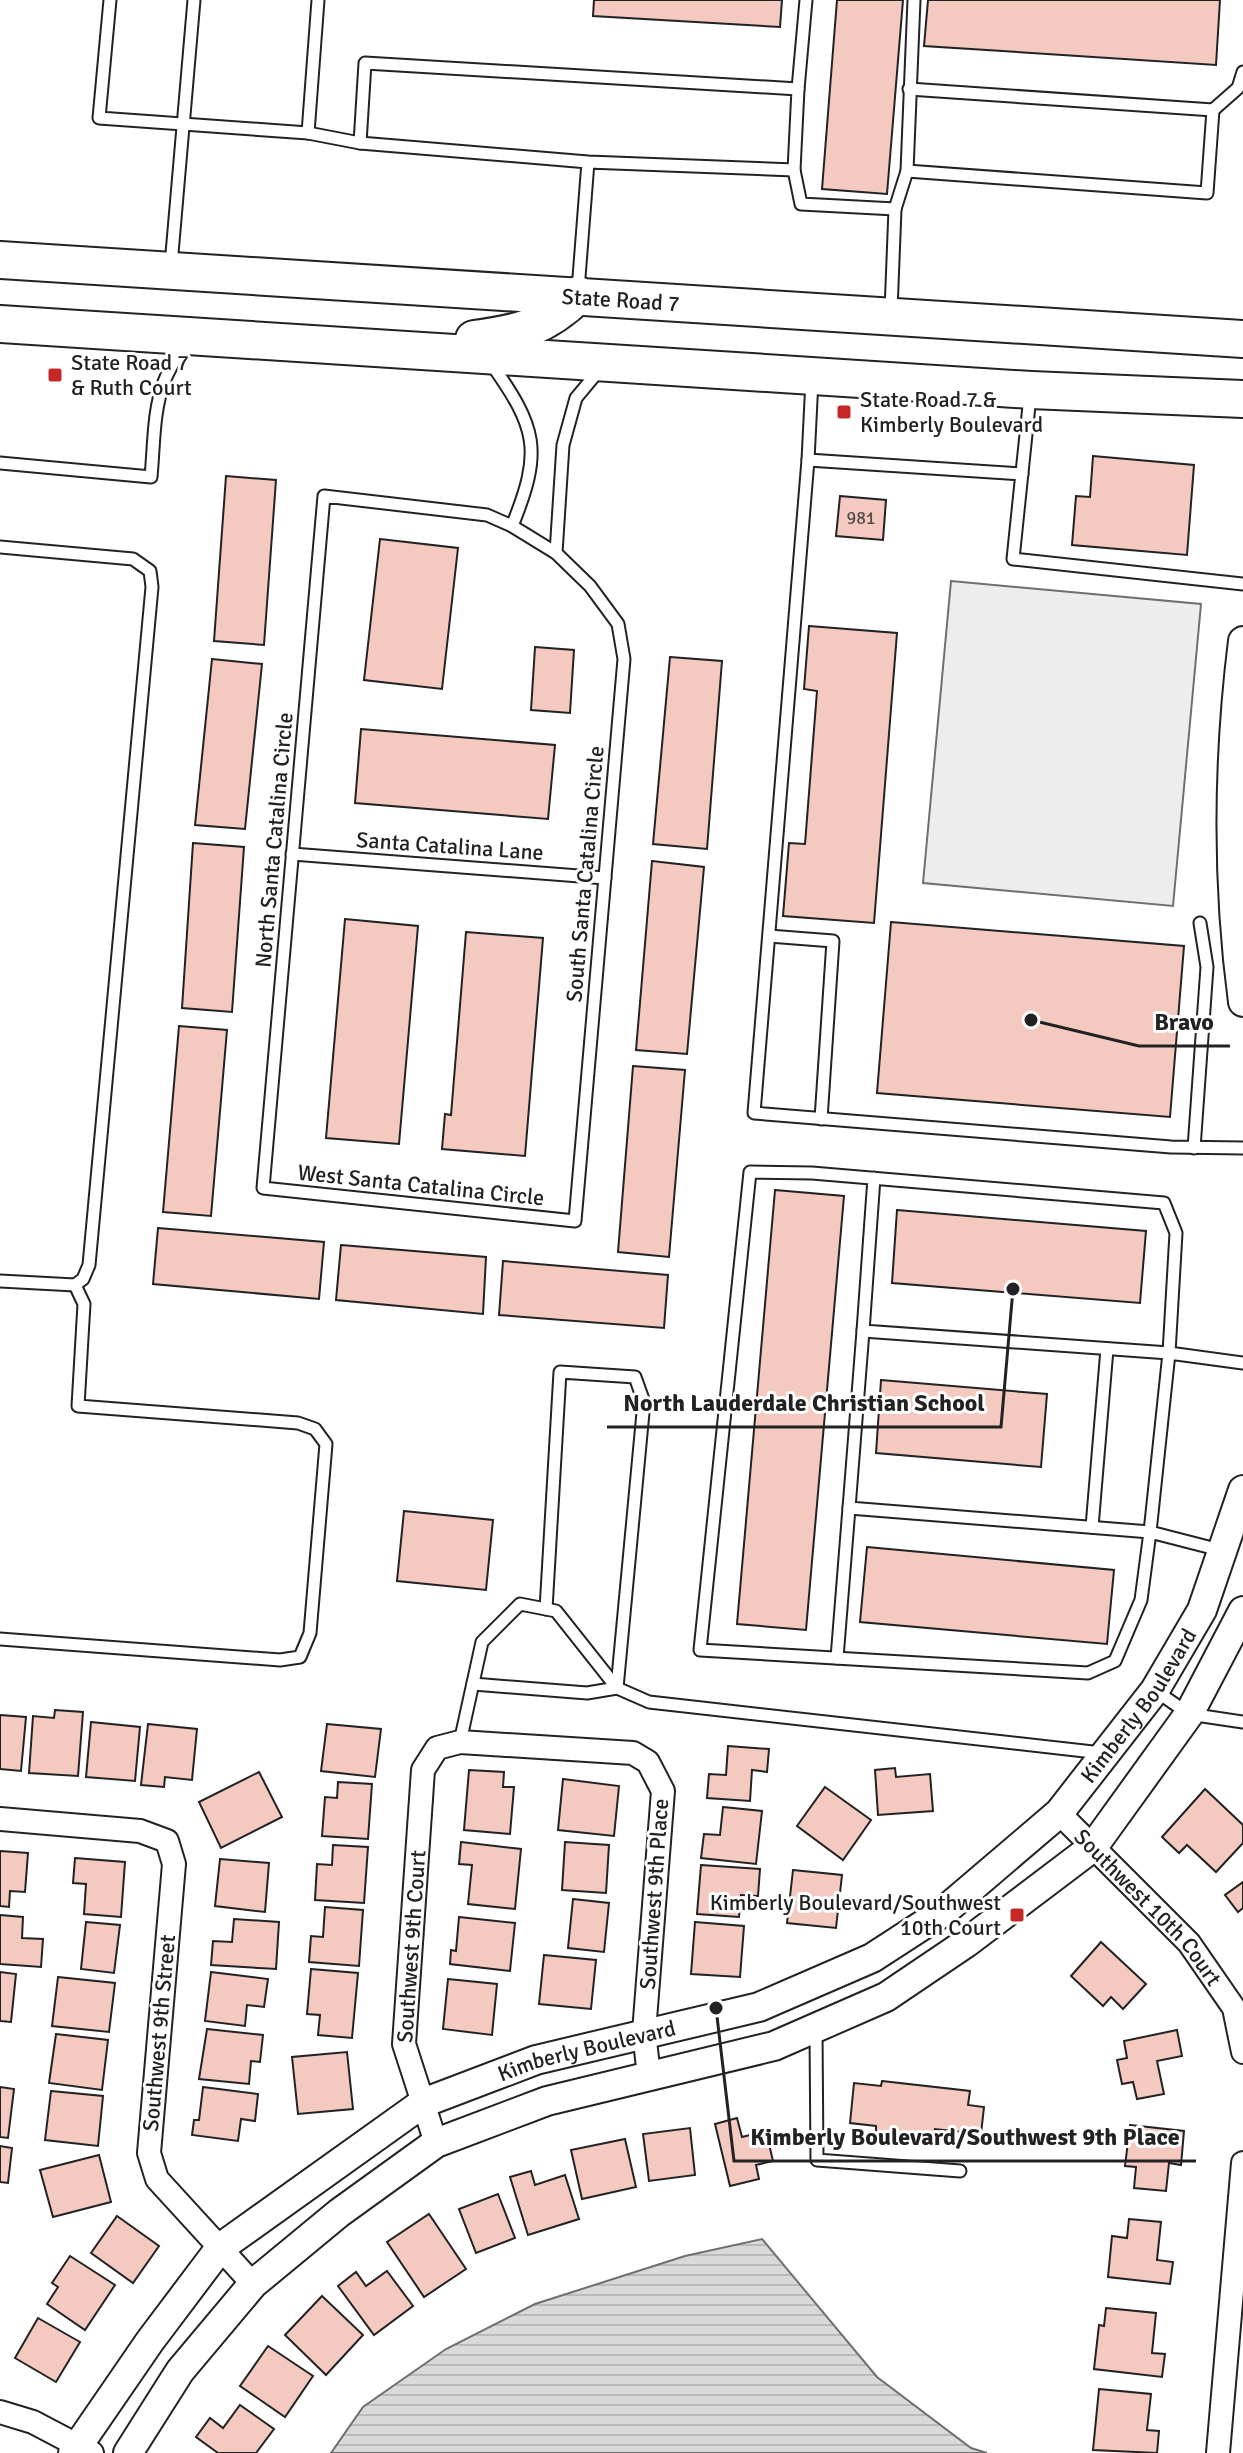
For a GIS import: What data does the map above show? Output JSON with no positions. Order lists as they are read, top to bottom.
{
  "streets": {
    "main road": ["State Road 7"],
    "street": [
      "Kimberly Boulevard",
      "Southwest 9th Place",
      "Southwest 10th Court",
      "Southwest 9th Court",
      "Southwest 9th Street"
    ],
    "lane": [
      "North Santa Catalina Circle",
      "Santa Catalina Lane",
      "South Santa Catalina Circle",
      "West Santa Catalina Circle"
    ]
  },
  "crossings": [
    ["North Santa Catalina Circle", "Santa Catalina Lane"],
    ["North Santa Catalina Circle", "South Santa Catalina Circle"],
    ["North Santa Catalina Circle", "West Santa Catalina Circle"],
    ["Santa Catalina Lane", "South Santa Catalina Circle"],
    ["South Santa Catalina Circle", "West Santa Catalina Circle"],
    ["Kimberly Boulevard", "Southwest 9th Place"],
    ["Kimberly Boulevard", "Southwest 10th Court"],
    ["Kimberly Boulevard", "Southwest 9th Court"],
    ["Kimberly Boulevard", "Southwest 9th Street"],
    ["Southwest 9th Place", "Southwest 9th Court"]
  ],
  "places": {
    "transit": ["State Road 7 & Ruth Court", "State Road 7 & Kimberly Boulevard", "Kimberly Boulevard/Southwest 10th Court"],
    "other": ["Bravo", "North Lauderdale Christian School", "Kimberly Boulevard/Southwest 9th Place"]
  },
  "house_numbers": ["981"]
}
